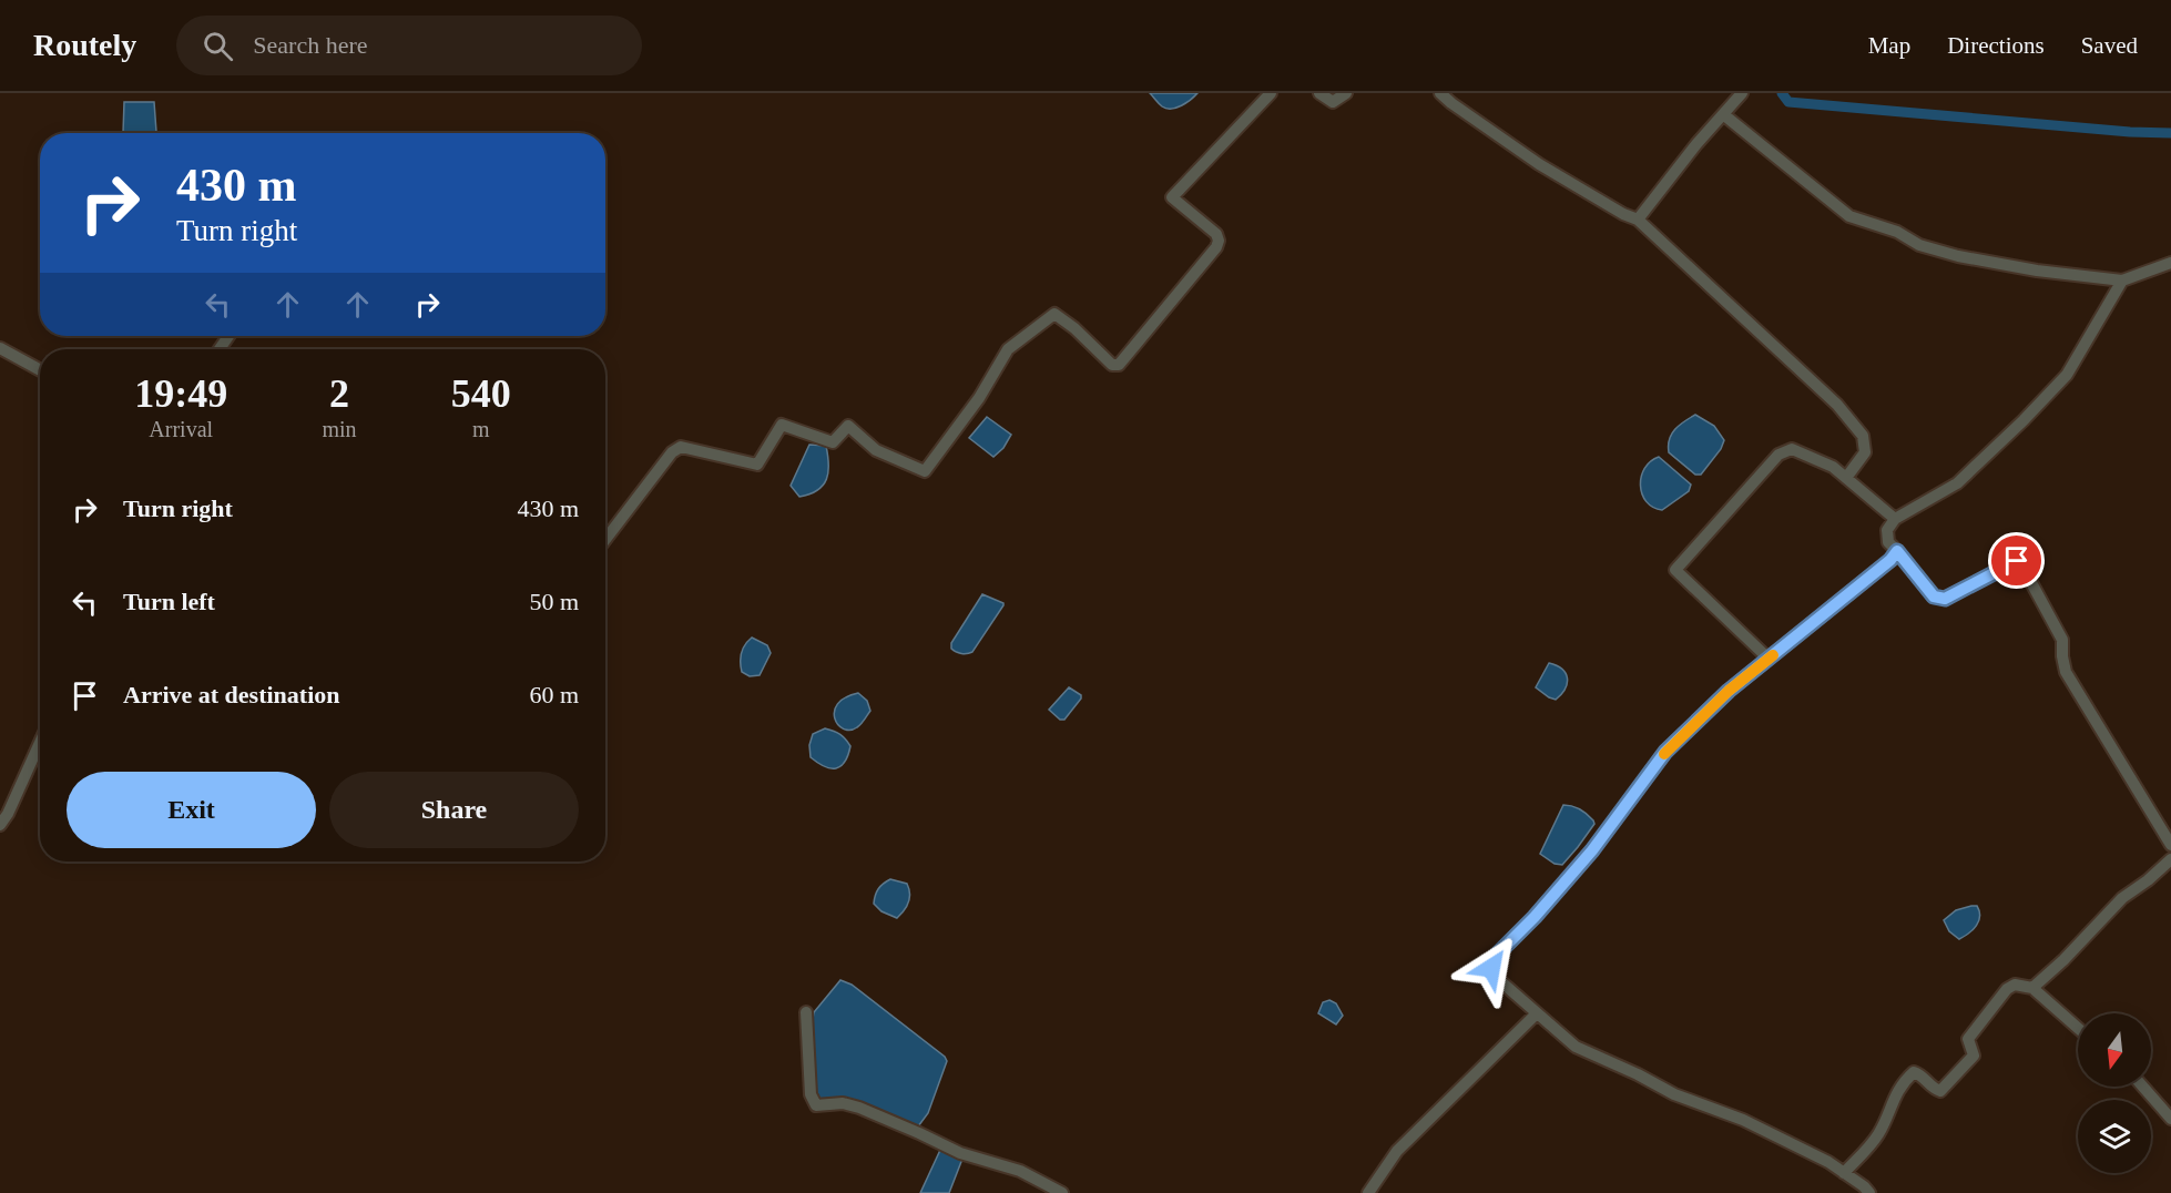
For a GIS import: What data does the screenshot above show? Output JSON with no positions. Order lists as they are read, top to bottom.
{
  "north": "bottom",
  "page": {
    "header": "Routely",
    "search": "Search here",
    "nav": ["Map", "Directions", "Saved"],
    "turn": ["430 m", "Turn right"],
    "eta": [
      "19:49",
      "Arrival",
      "2",
      "min",
      "540",
      "m"
    ],
    "list": [
      {
        "name": "Turn right",
        "value": "430 m"
      },
      {
        "name": "Turn left",
        "value": "50 m"
      },
      {
        "name": "Arrive at destination",
        "value": "60 m"
      }
    ],
    "buttons": ["Exit", "Share"]
  }
}
